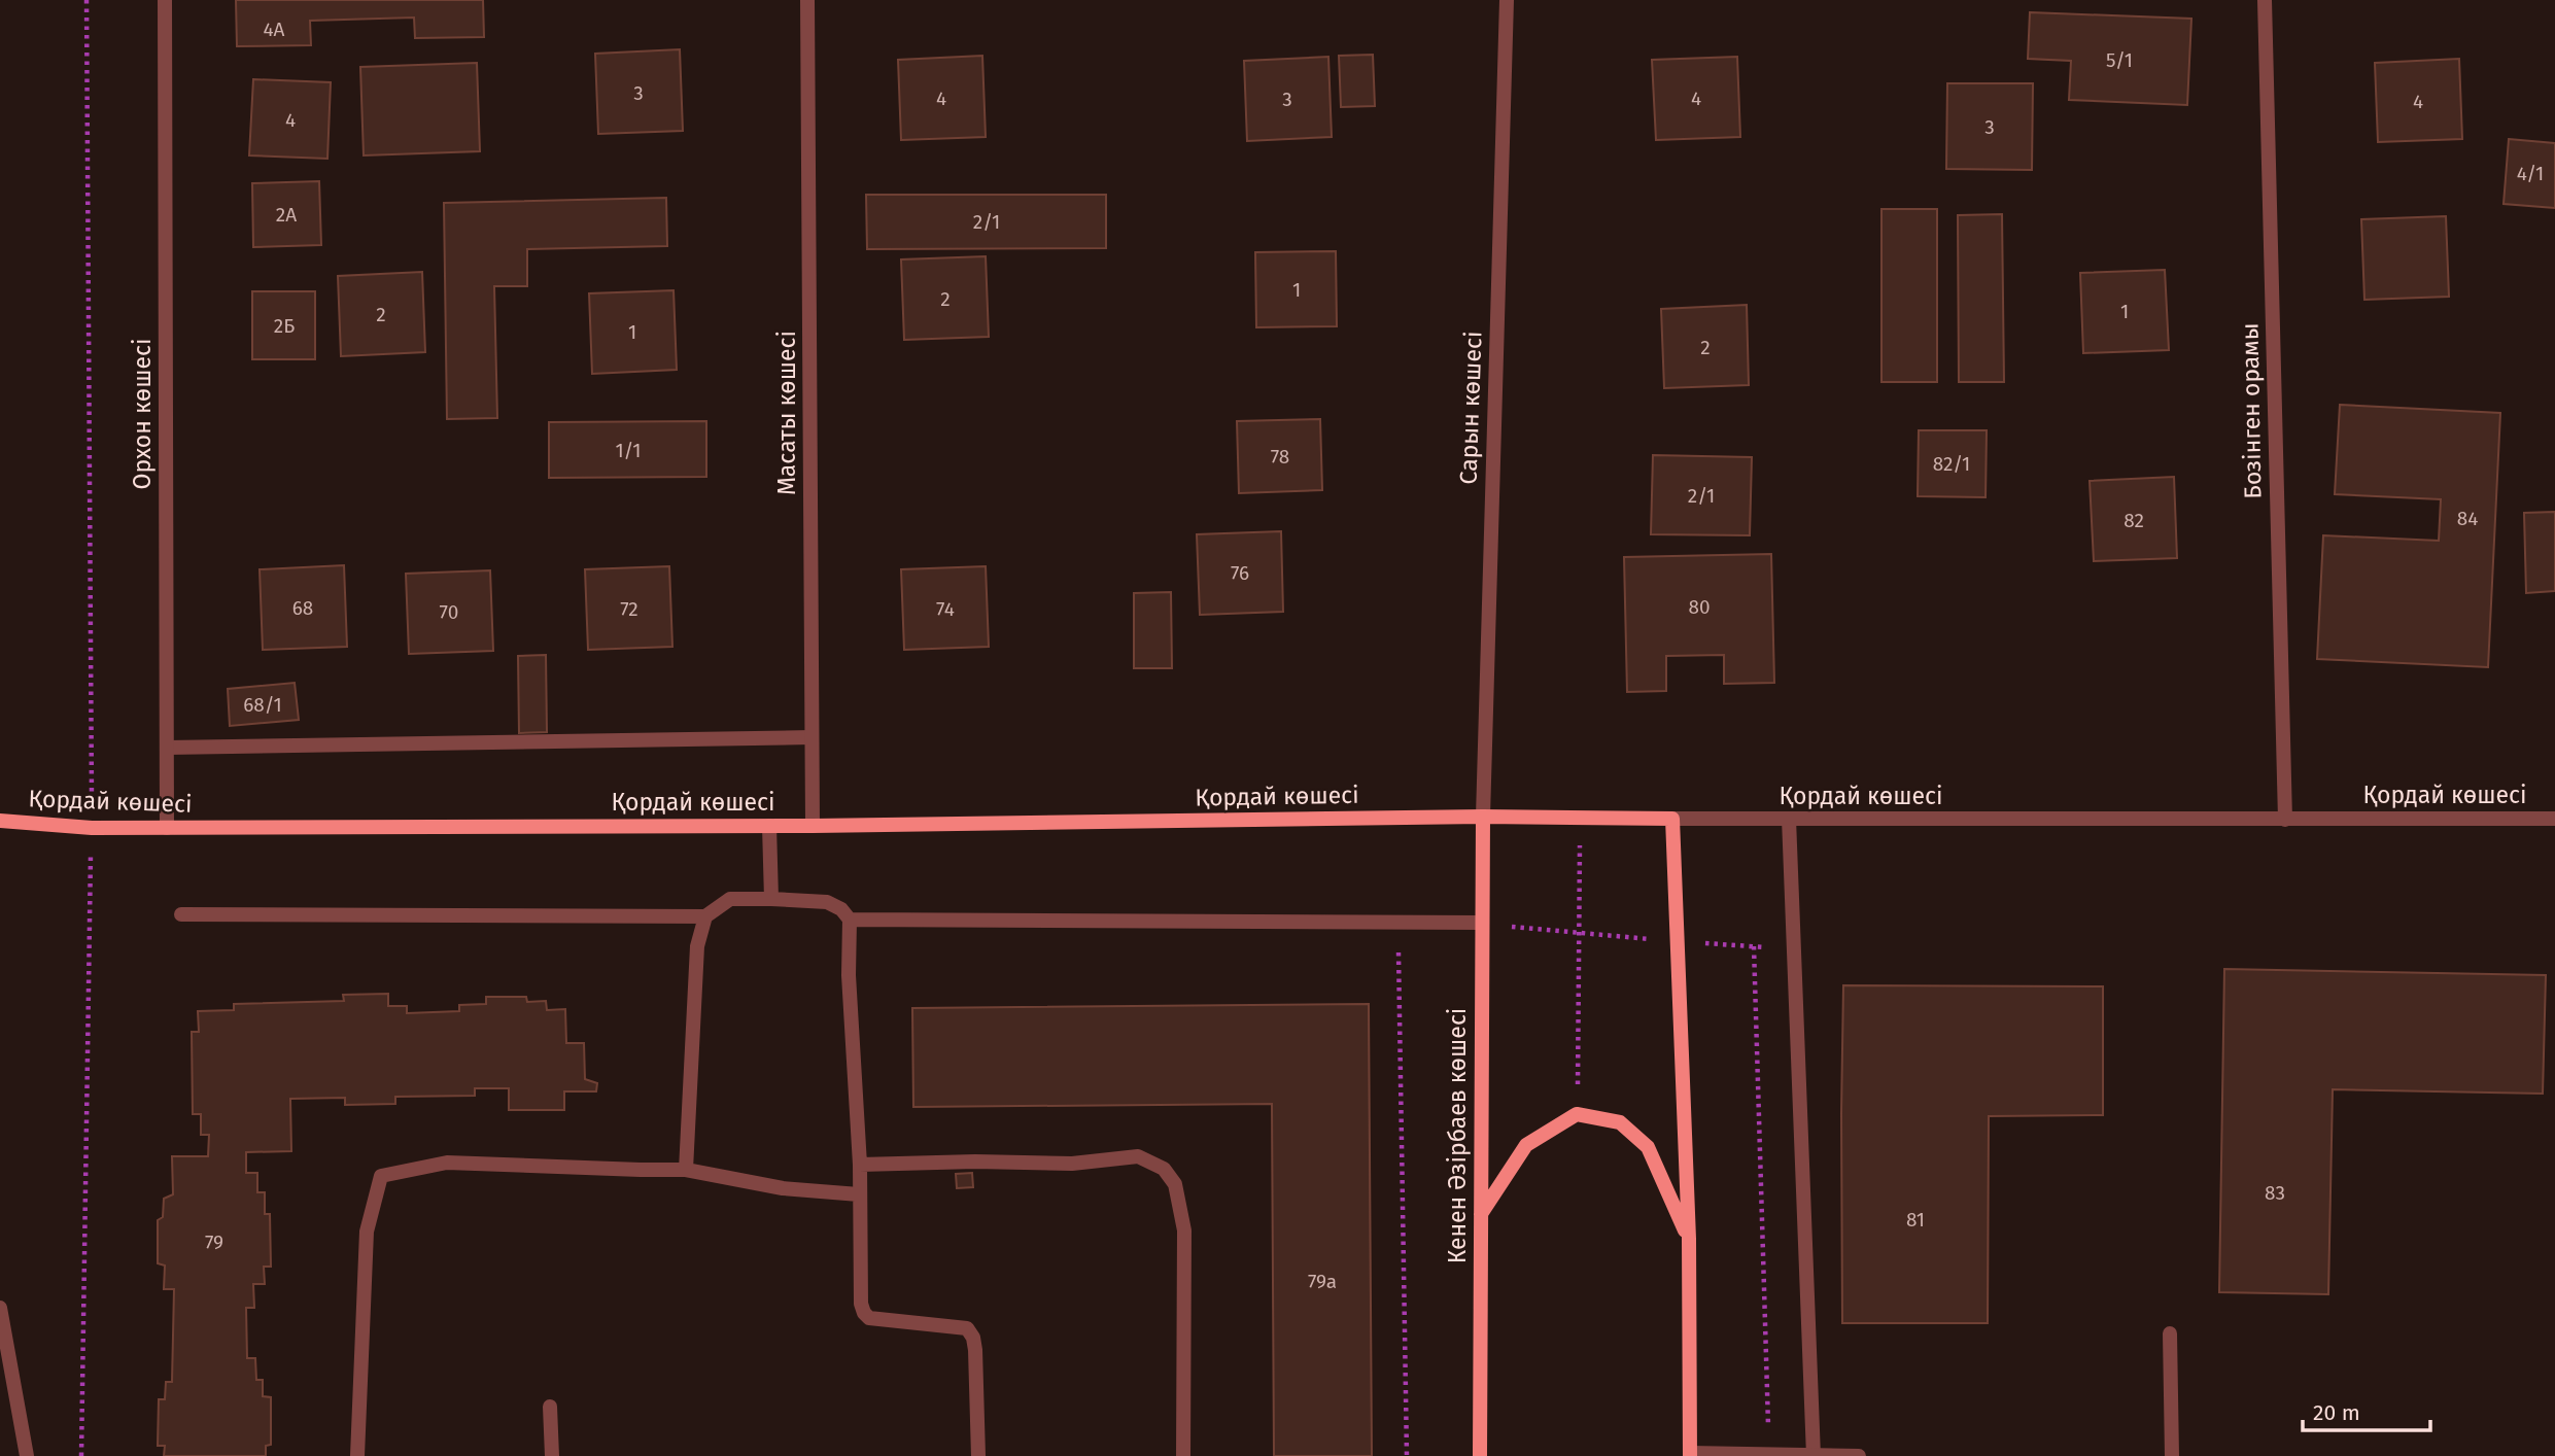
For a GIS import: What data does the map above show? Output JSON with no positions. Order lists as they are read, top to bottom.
{
  "streets": {
    "street": [
      "Сарын көшесі",
      "Бозінген орамы",
      "Масаты көшесі",
      "Орхон көшесі",
      "Қордай көшесі",
      "Кенен Әзірбаев көшесі"
    ]
  },
  "crossings": [
    ["Сарын көшесі", "Қордай көшесі"],
    ["Сарын көшесі", "Кенен Әзірбаев көшесі"],
    ["Бозінген орамы", "Қордай көшесі"],
    ["Масаты көшесі", "Қордай көшесі"],
    ["Орхон көшесі", "Қордай көшесі"],
    ["Қордай көшесі", "Кенен Әзірбаев көшесі"]
  ],
  "house_numbers": [
    "4А",
    "5/1",
    "3",
    "4",
    "4",
    "3",
    "4",
    "4",
    "3",
    "4/1",
    "2А",
    "2/1",
    "1",
    "2",
    "1",
    "2",
    "2Б",
    "1",
    "2",
    "1/1",
    "78",
    "82/1",
    "2/1",
    "84",
    "82",
    "76",
    "80",
    "68",
    "72",
    "74",
    "70",
    "68/1",
    "83",
    "81",
    "79",
    "79а"
  ],
  "scale_bar": "20 m"
}
